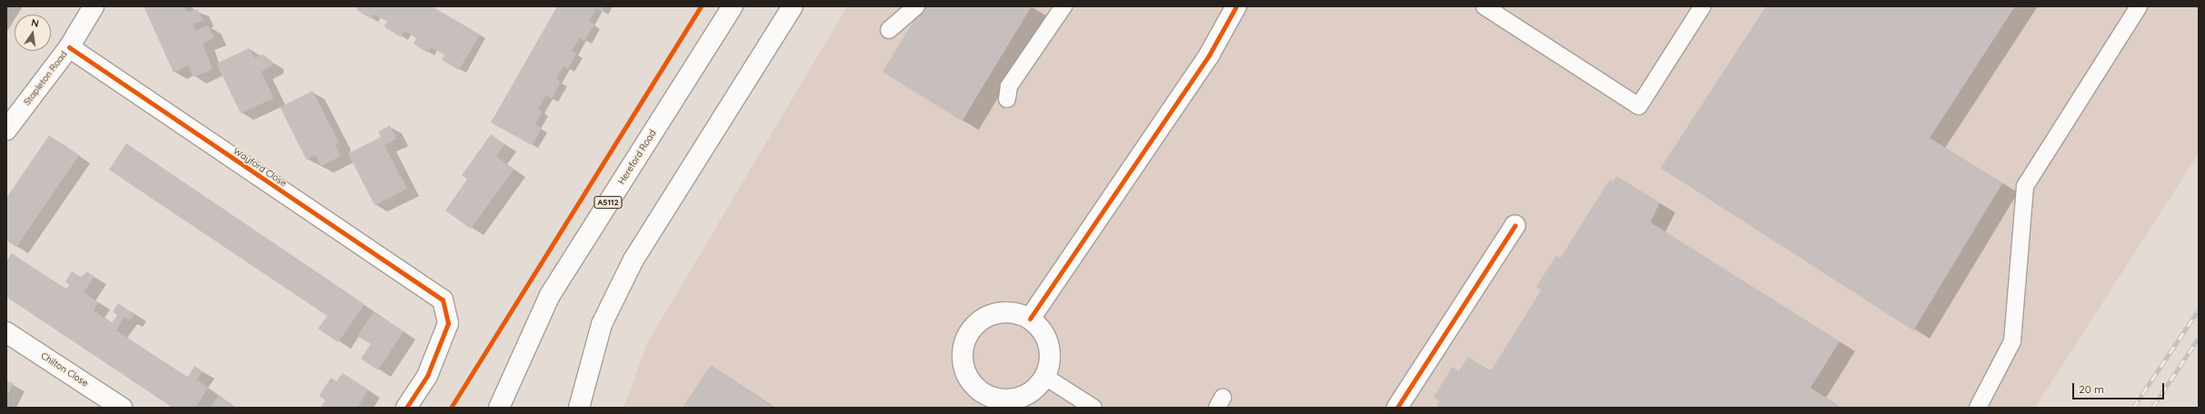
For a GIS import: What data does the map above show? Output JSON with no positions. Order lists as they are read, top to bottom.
{
  "streets": {
    "street": [
      "Stapleton Road",
      "Hereford Road",
      "Wayford Close",
      "A5112",
      "Chilton Close"
    ]
  },
  "crossings": [
    ["Stapleton Road", "Wayford Close"]
  ],
  "scale_bar": "20 m",
  "north": "top"
}
